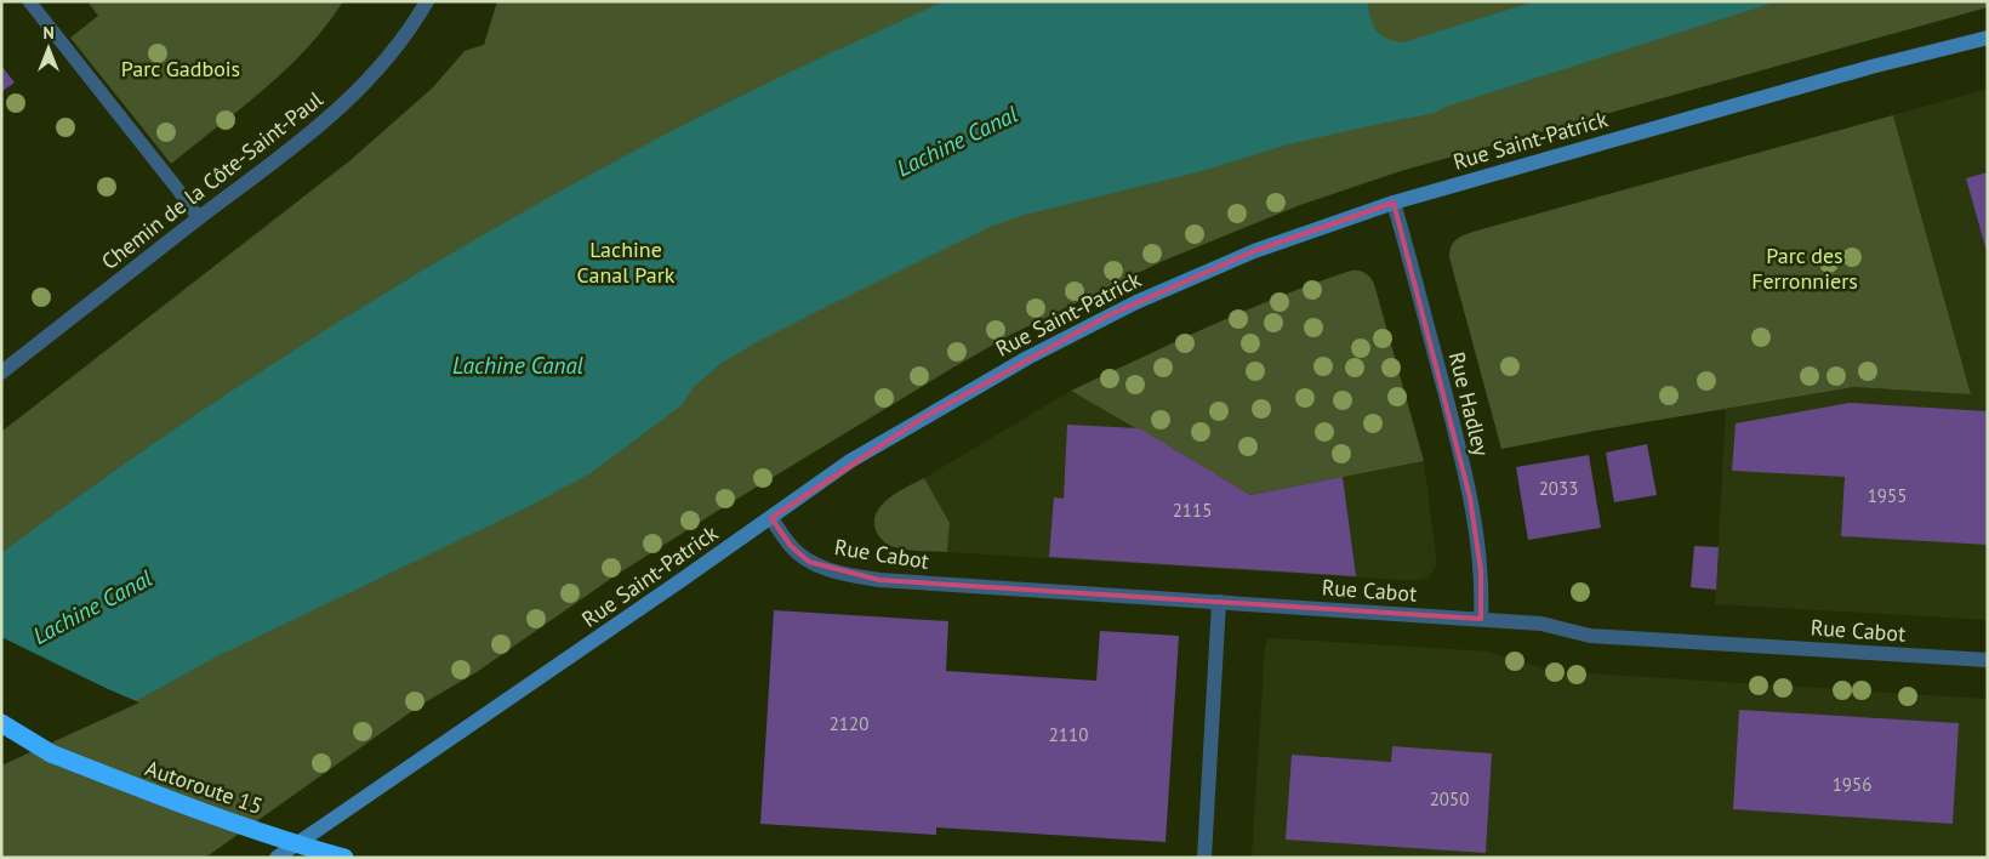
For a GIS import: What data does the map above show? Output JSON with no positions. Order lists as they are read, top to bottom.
{
  "streets": {
    "highway": ["Autoroute 15"],
    "main road": ["Rue Saint-Patrick"],
    "street": ["Chemin de la Côte-Saint-Paul", "Rue Hadley", "Rue Cabot"]
  },
  "crossings": [
    ["Rue Saint-Patrick", "Rue Hadley"],
    ["Rue Saint-Patrick", "Rue Cabot"],
    ["Rue Hadley", "Rue Cabot"]
  ],
  "water": ["Lachine Canal"],
  "parks": ["Parc Gadbois", "Lachine Canal Park", "Parc des Ferronniers"],
  "house_numbers": [
    "2033",
    "1955",
    "2115",
    "2120",
    "2110",
    "1956",
    "2050"
  ],
  "north": "top"
}
